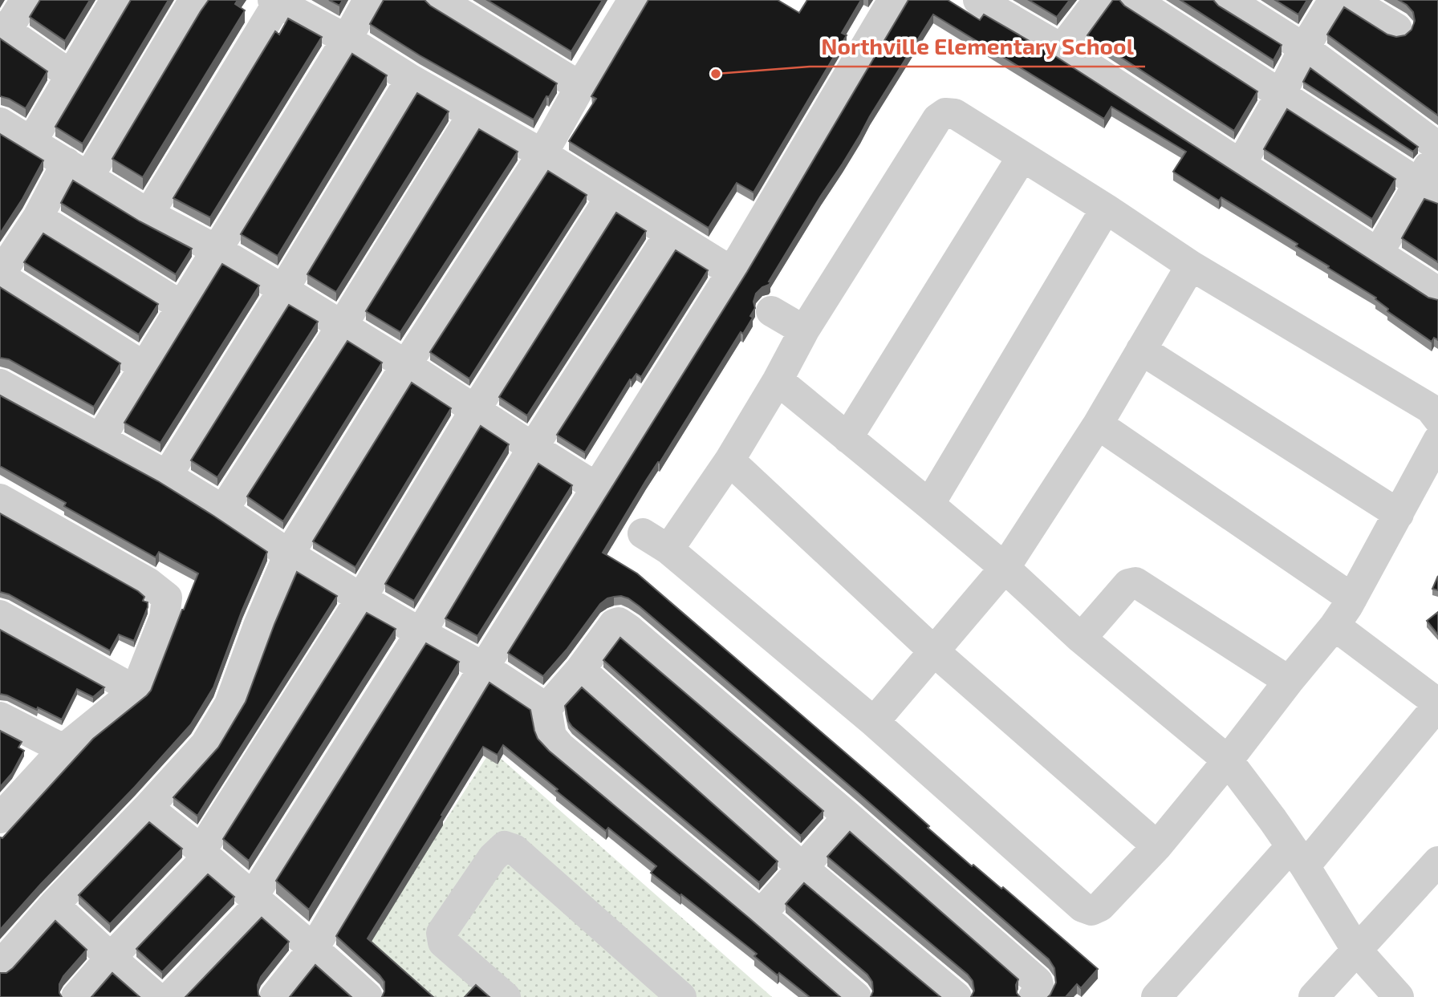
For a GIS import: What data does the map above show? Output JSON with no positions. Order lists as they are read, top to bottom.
{
  "places": ["Northville Elementary School"]
}
